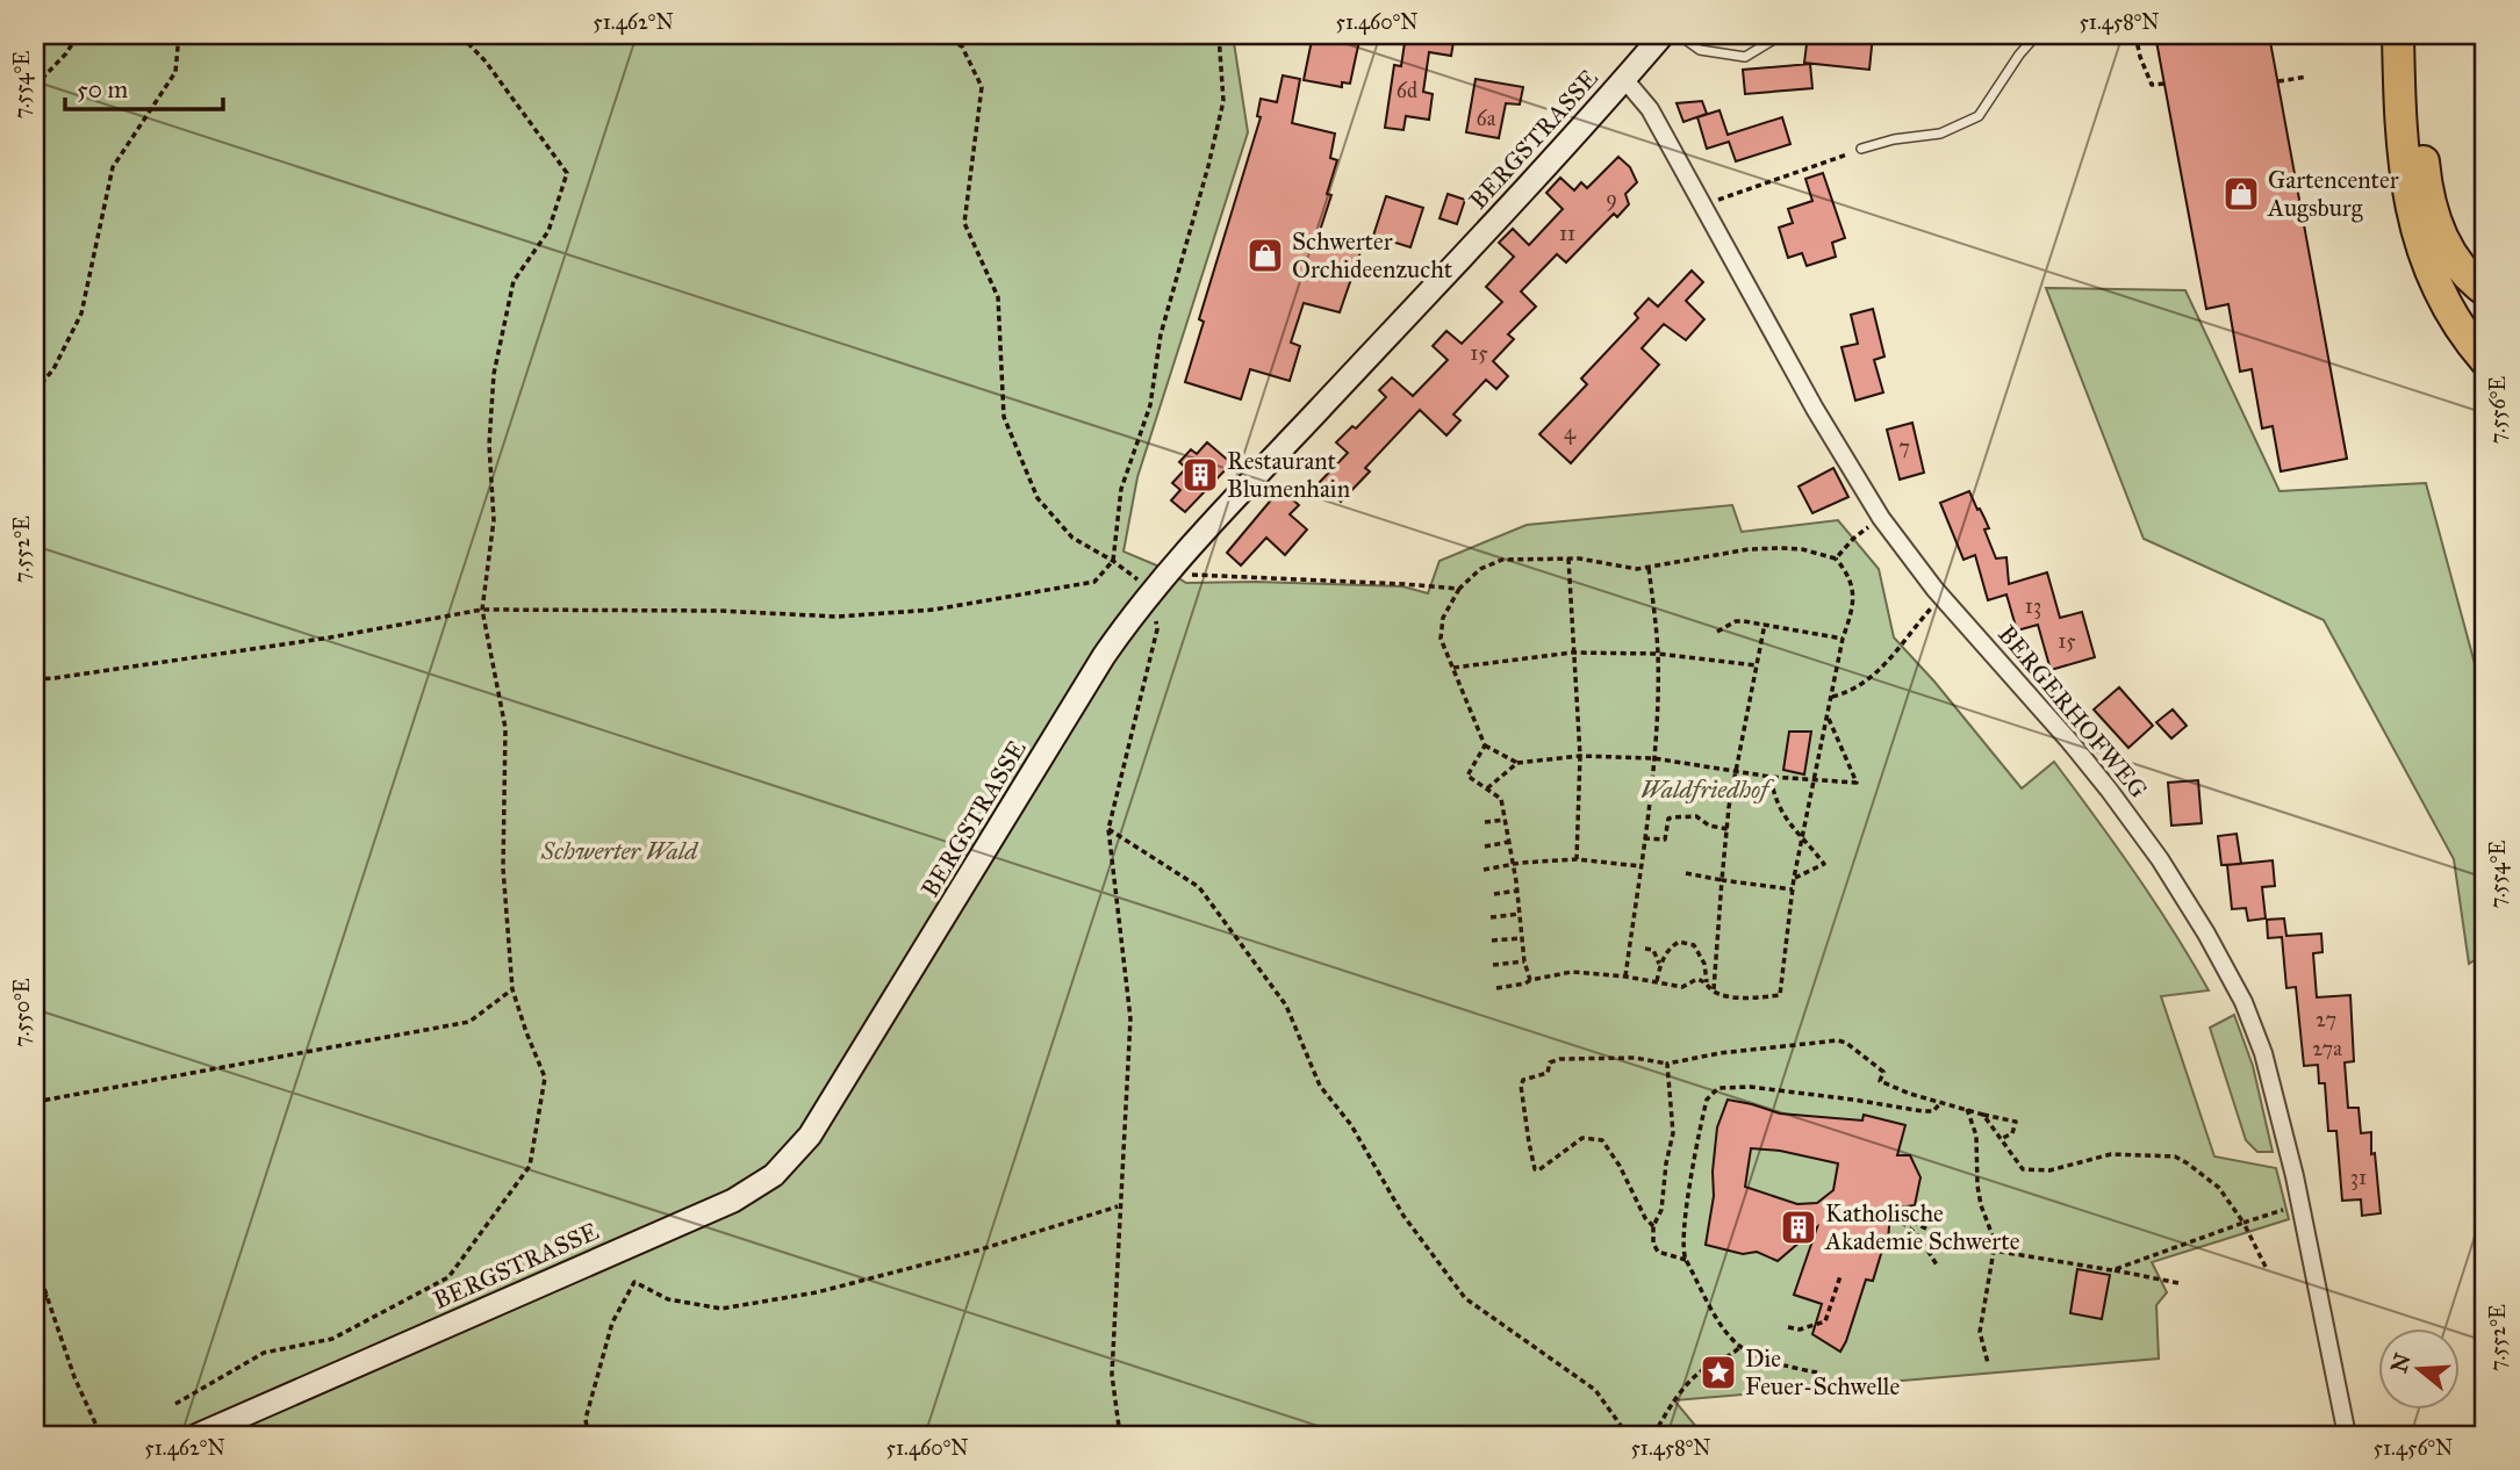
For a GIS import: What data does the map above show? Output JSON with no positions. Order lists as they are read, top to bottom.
{
  "streets": {
    "main road": ["BERGSTRASSE"],
    "street": ["BERGERHOFWEG"]
  },
  "crossings": [
    ["BERGSTRASSE", "BERGERHOFWEG"]
  ],
  "parks": ["Waldfriedhof", "Schwerter Wald"],
  "places": {
    "shop": ["Gartencenter Augsburg", "Schwerter Orchideenzucht"],
    "building": ["Restaurant Blumenhain", "Katholische Akademie Schwerte"],
    "place": ["Die Feuer-Schwelle"]
  },
  "house_numbers": [
    "6d",
    "6a",
    "9",
    "11",
    "15",
    "4",
    "7",
    "13",
    "15",
    "27",
    "27a",
    "31"
  ],
  "scale_bar": "50 m",
  "north": "left",
  "coordinates": [
    "51.462°N",
    "51.460°N",
    "51.458°N",
    "7.554°E",
    "7.556°E",
    "7.552°E",
    "7.550°E",
    "51.456°N"
  ]
}
